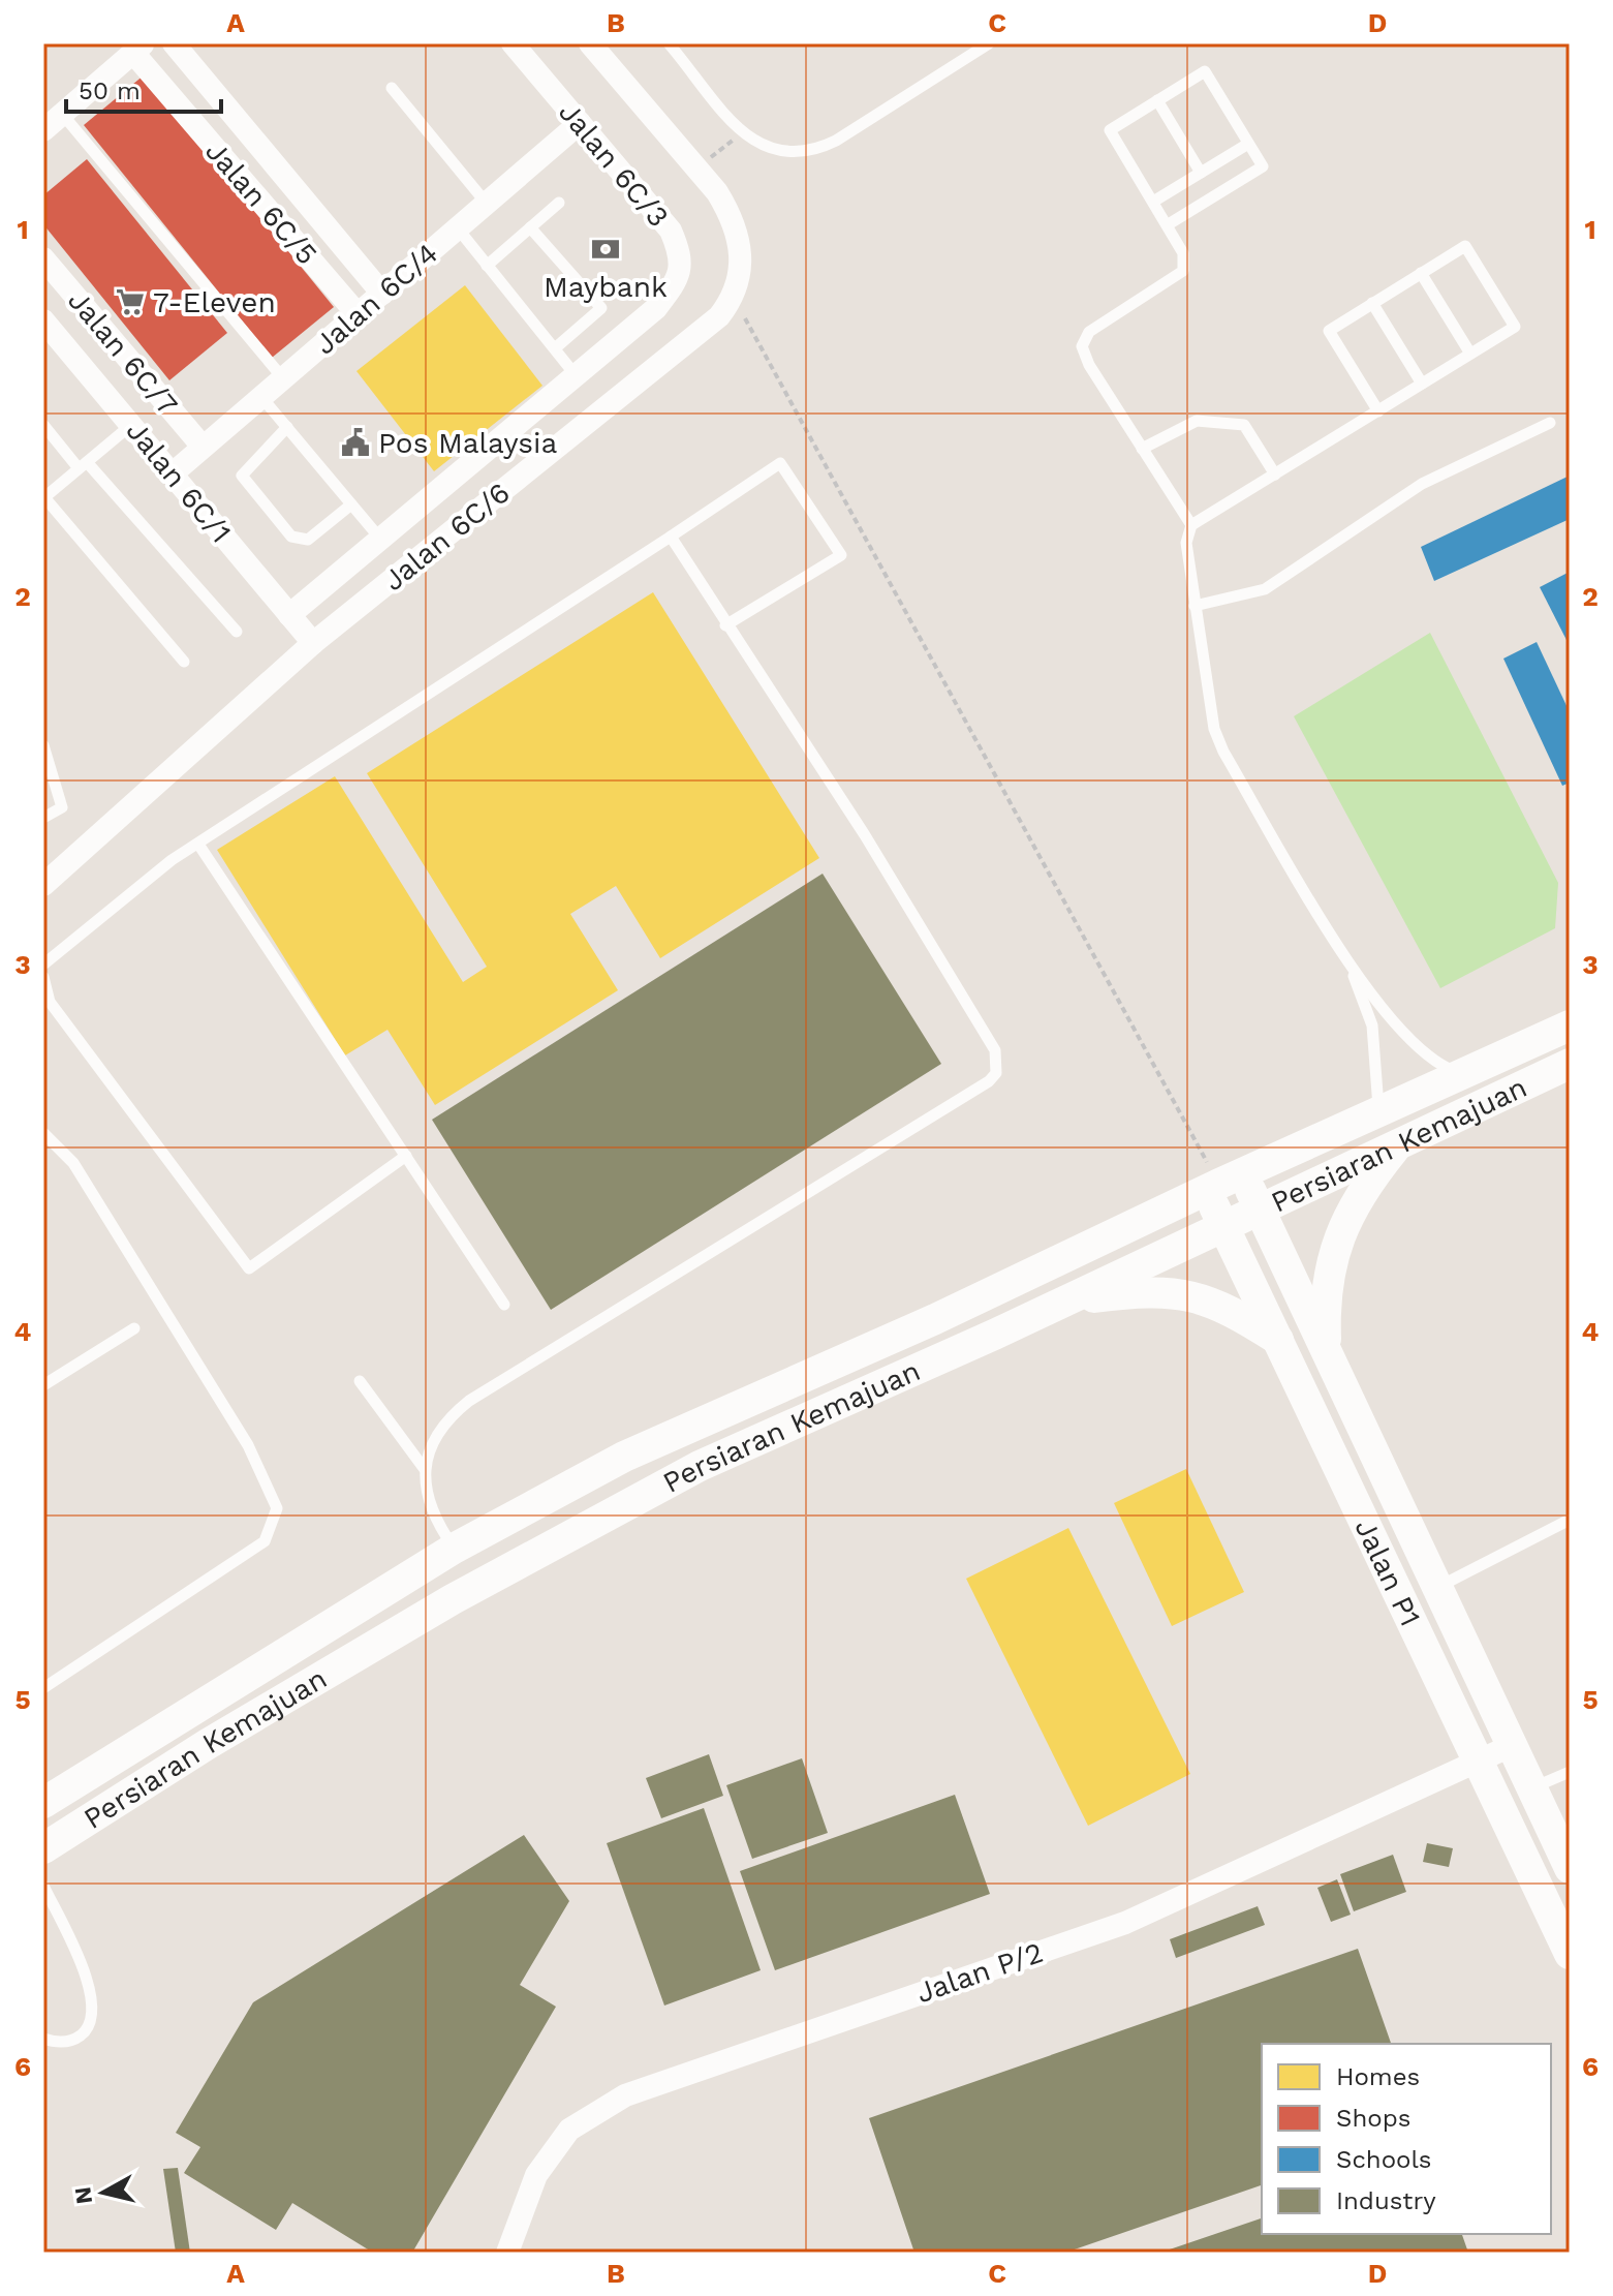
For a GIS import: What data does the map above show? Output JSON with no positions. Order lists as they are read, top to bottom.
{
  "streets": {
    "main road": ["Persiaran Kemajuan", "Jalan P1"],
    "street": [
      "Jalan 6C/3",
      "Jalan 6C/5",
      "Jalan 6C/4",
      "Jalan 6C/7",
      "Jalan 6C/1",
      "Jalan 6C/6",
      "Jalan P/2"
    ]
  },
  "crossings": [
    ["Jalan 6C/3", "Jalan 6C/4"],
    ["Jalan 6C/3", "Jalan 6C/1"],
    ["Jalan 6C/5", "Jalan 6C/4"],
    ["Jalan 6C/4", "Jalan 6C/7"],
    ["Jalan 6C/4", "Jalan 6C/1"],
    ["Jalan 6C/1", "Jalan 6C/6"],
    ["Persiaran Kemajuan", "Jalan P1"],
    ["Jalan P1", "Jalan P/2"]
  ],
  "places": {
    "bank": ["Maybank"],
    "supermarket": ["7-Eleven"],
    "public building": ["Pos Malaysia"]
  },
  "legend": [
    "Homes",
    "Shops",
    "Schools",
    "Industry"
  ],
  "scale_bar": "50 m",
  "north": "left",
  "grid": {
    "columns": [
      "A",
      "B",
      "C",
      "D"
    ],
    "rows": [
      "1",
      "2",
      "3",
      "4",
      "5",
      "6"
    ]
  }
}
